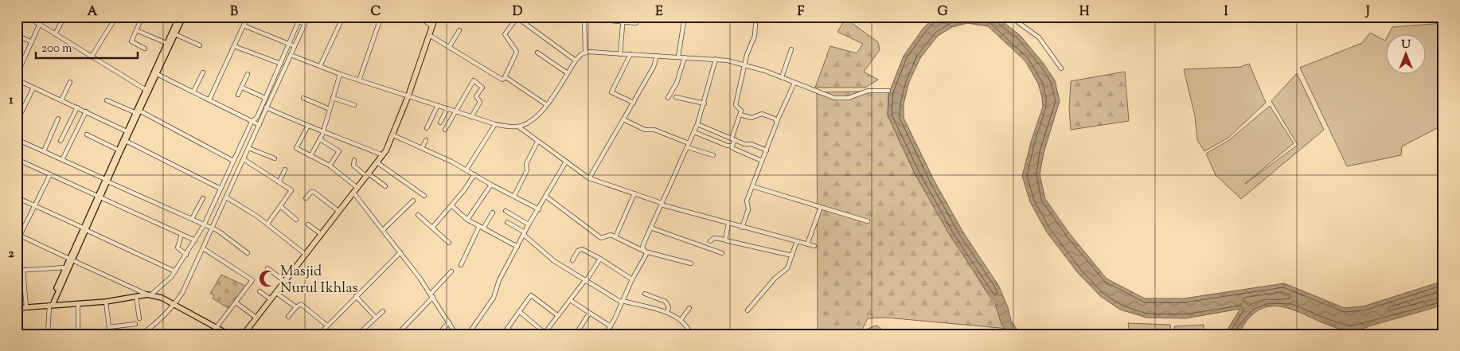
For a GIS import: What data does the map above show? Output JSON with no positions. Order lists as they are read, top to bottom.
{
  "places": {
    "mosque": ["Masjid Nurul Ikhlas"]
  },
  "scale_bar": "200 m",
  "north": "top",
  "grid": {
    "columns": [
      "A",
      "B",
      "C",
      "D",
      "E",
      "F",
      "G",
      "H",
      "I",
      "J"
    ],
    "rows": ["1", "2"]
  }
}
